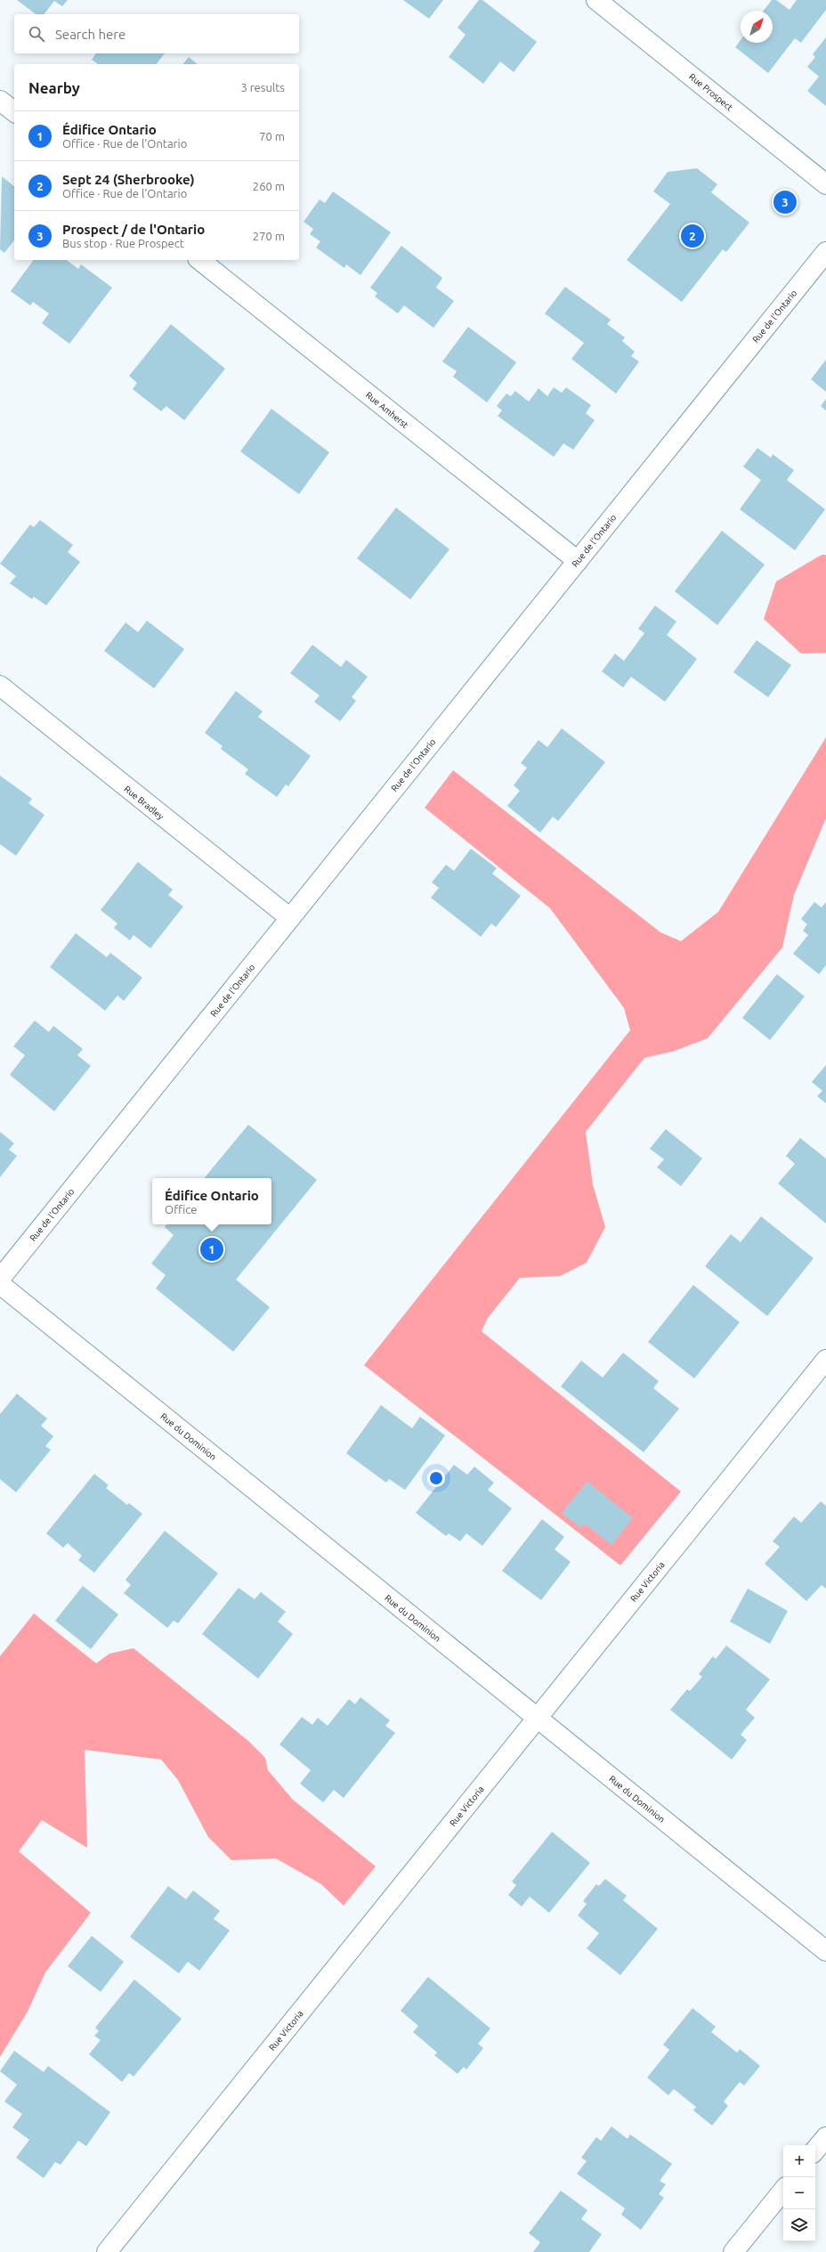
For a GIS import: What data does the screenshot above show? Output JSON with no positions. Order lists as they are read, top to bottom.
{
  "streets": {
    "street": [
      "Rue Prospect",
      "Rue de l'Ontario",
      "Rue Amherst",
      "Rue Bradley",
      "Rue du Dominion",
      "Rue Victoria"
    ]
  },
  "crossings": [
    ["Rue de l'Ontario", "Rue Amherst"],
    ["Rue de l'Ontario", "Rue Bradley"],
    ["Rue du Dominion", "Rue Victoria"]
  ],
  "north": "top right",
  "page": {
    "search": "Search here",
    "heading": ["Nearby", "3 results"],
    "list": [
      {
        "mark": "1",
        "name": "Édifice Ontario",
        "note": "Office · Rue de l'Ontario",
        "value": "70 m"
      },
      {
        "mark": "2",
        "name": "Sept 24 (Sherbrooke)",
        "note": "Office · Rue de l'Ontario",
        "value": "260 m"
      },
      {
        "mark": "3",
        "name": "Prospect / de l'Ontario",
        "note": "Bus stop · Rue Prospect",
        "value": "270 m"
      }
    ],
    "pins": ["3", "2", "1"],
    "popup": ["Édifice Ontario", "Office"],
    "map_buttons": ["+", "−"]
  }
}
